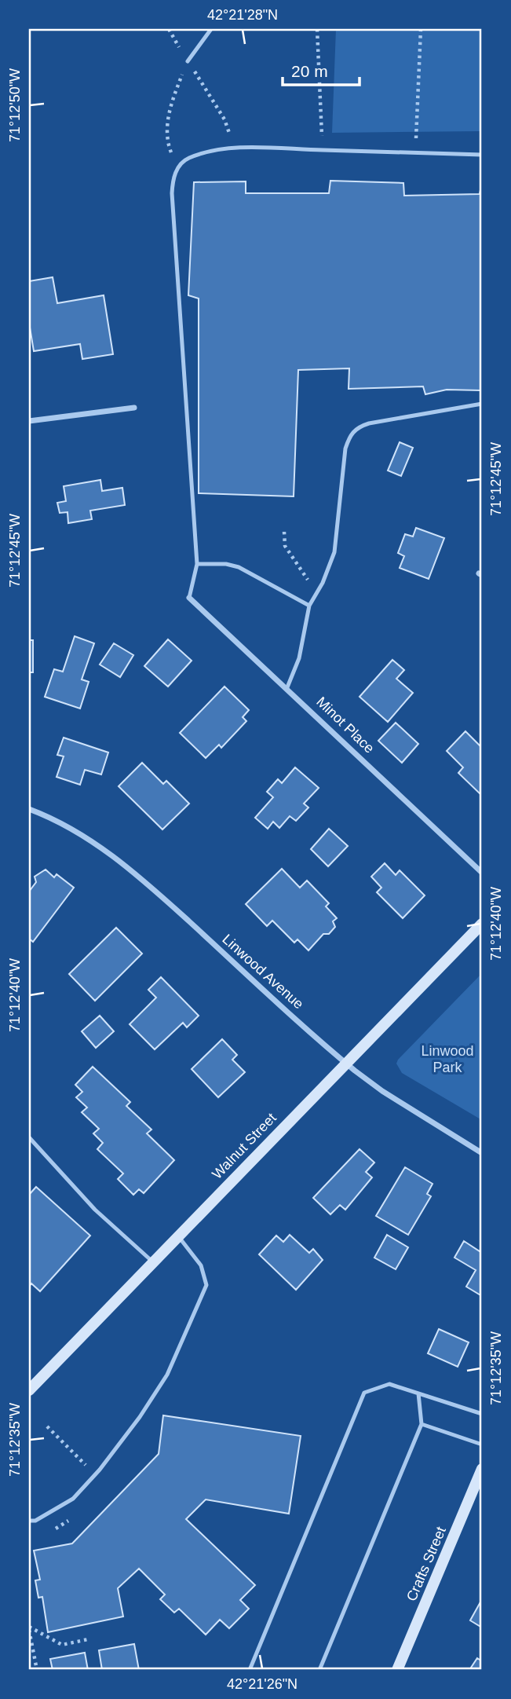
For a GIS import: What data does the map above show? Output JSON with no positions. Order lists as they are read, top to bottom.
{
  "streets": {
    "main road": ["Walnut Street", "Crafts Street"],
    "street": ["Minot Place", "Linwood Avenue"]
  },
  "crossings": [
    ["Linwood Avenue", "Walnut Street"]
  ],
  "parks": ["Linwood Park"],
  "scale_bar": "20 m",
  "coordinates": [
    "42°21'28\"N",
    "71°12'50\"W",
    "71°12'45\"W",
    "71°12'40\"W",
    "71°12'35\"W",
    "42°21'26\"N"
  ]
}
